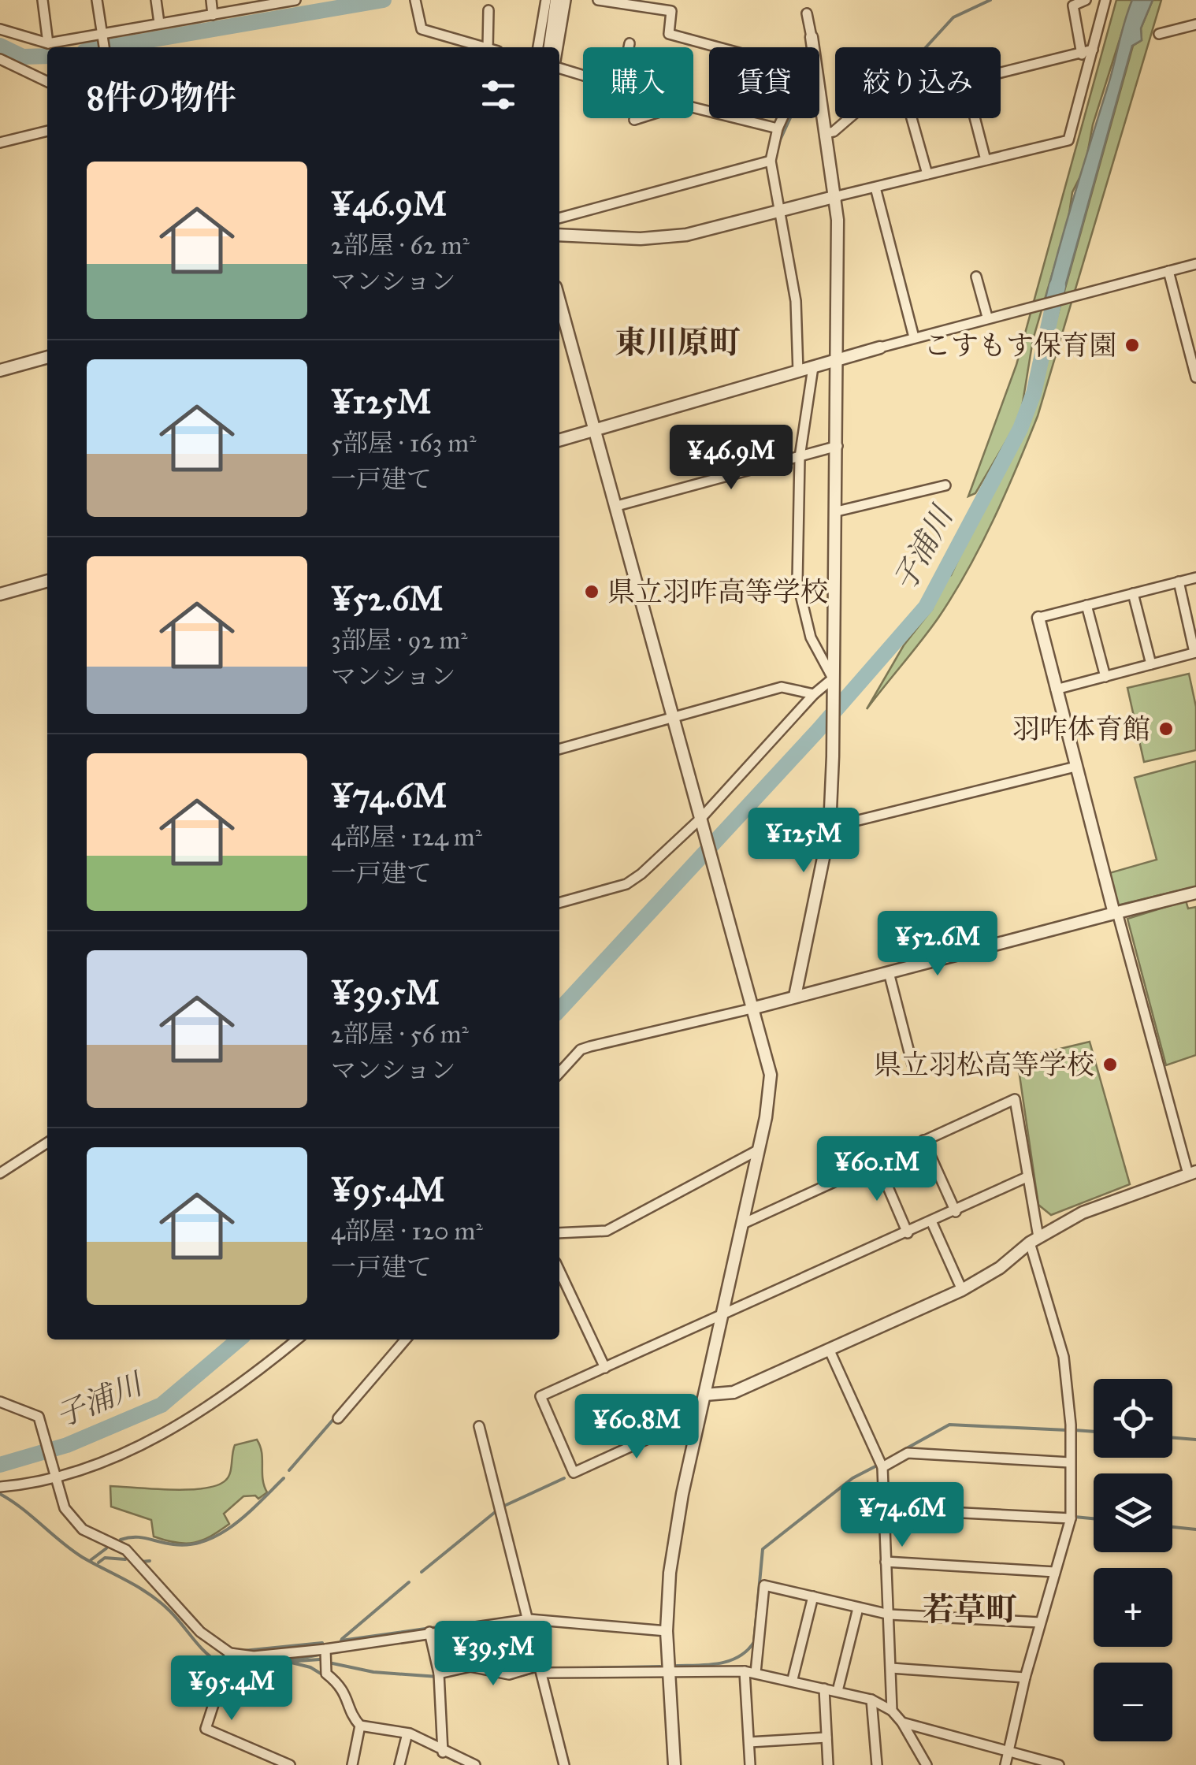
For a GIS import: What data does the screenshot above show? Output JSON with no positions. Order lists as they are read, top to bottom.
{
  "districts": ["東川原町", "若草町"],
  "water": ["子浦川"],
  "places": [
    "こすもす保育園",
    "県立羽咋高等学校",
    "羽咋体育館",
    "県立羽松高等学校"
  ],
  "page": {
    "chip": ["購入", "賃貸", "絞り込み"],
    "heading": "8件の物件",
    "list": [
      {
        "name": "¥46.9M",
        "note": "2部屋 · 62 m² · マンション"
      },
      {
        "name": "¥125M",
        "note": "5部屋 · 163 m² · 一戸建て"
      },
      {
        "name": "¥52.6M",
        "note": "3部屋 · 92 m² · マンション"
      },
      {
        "name": "¥74.6M",
        "note": "4部屋 · 124 m² · 一戸建て"
      },
      {
        "name": "¥39.5M",
        "note": "2部屋 · 56 m² · マンション"
      },
      {
        "name": "¥95.4M",
        "note": "4部屋 · 120 m² · 一戸建て"
      }
    ],
    "price": [
      "¥46.9M",
      "¥125M",
      "¥52.6M",
      "¥60.1M",
      "¥60.8M",
      "¥74.6M",
      "¥39.5M",
      "¥95.4M"
    ],
    "map_buttons": ["+", "−"]
  }
}
